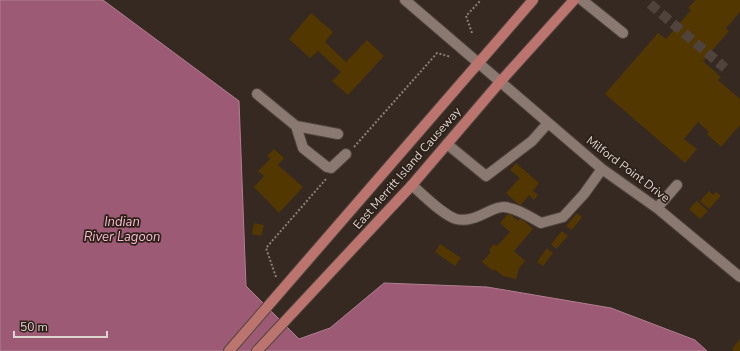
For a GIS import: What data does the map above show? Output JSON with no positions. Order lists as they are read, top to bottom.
{
  "streets": {
    "main road": ["East Merritt Island Causeway"],
    "street": ["Milford Point Drive"]
  },
  "crossings": [
    ["East Merritt Island Causeway", "Milford Point Drive"]
  ],
  "water": ["Indian River Lagoon"],
  "scale_bar": "50 m"
}
